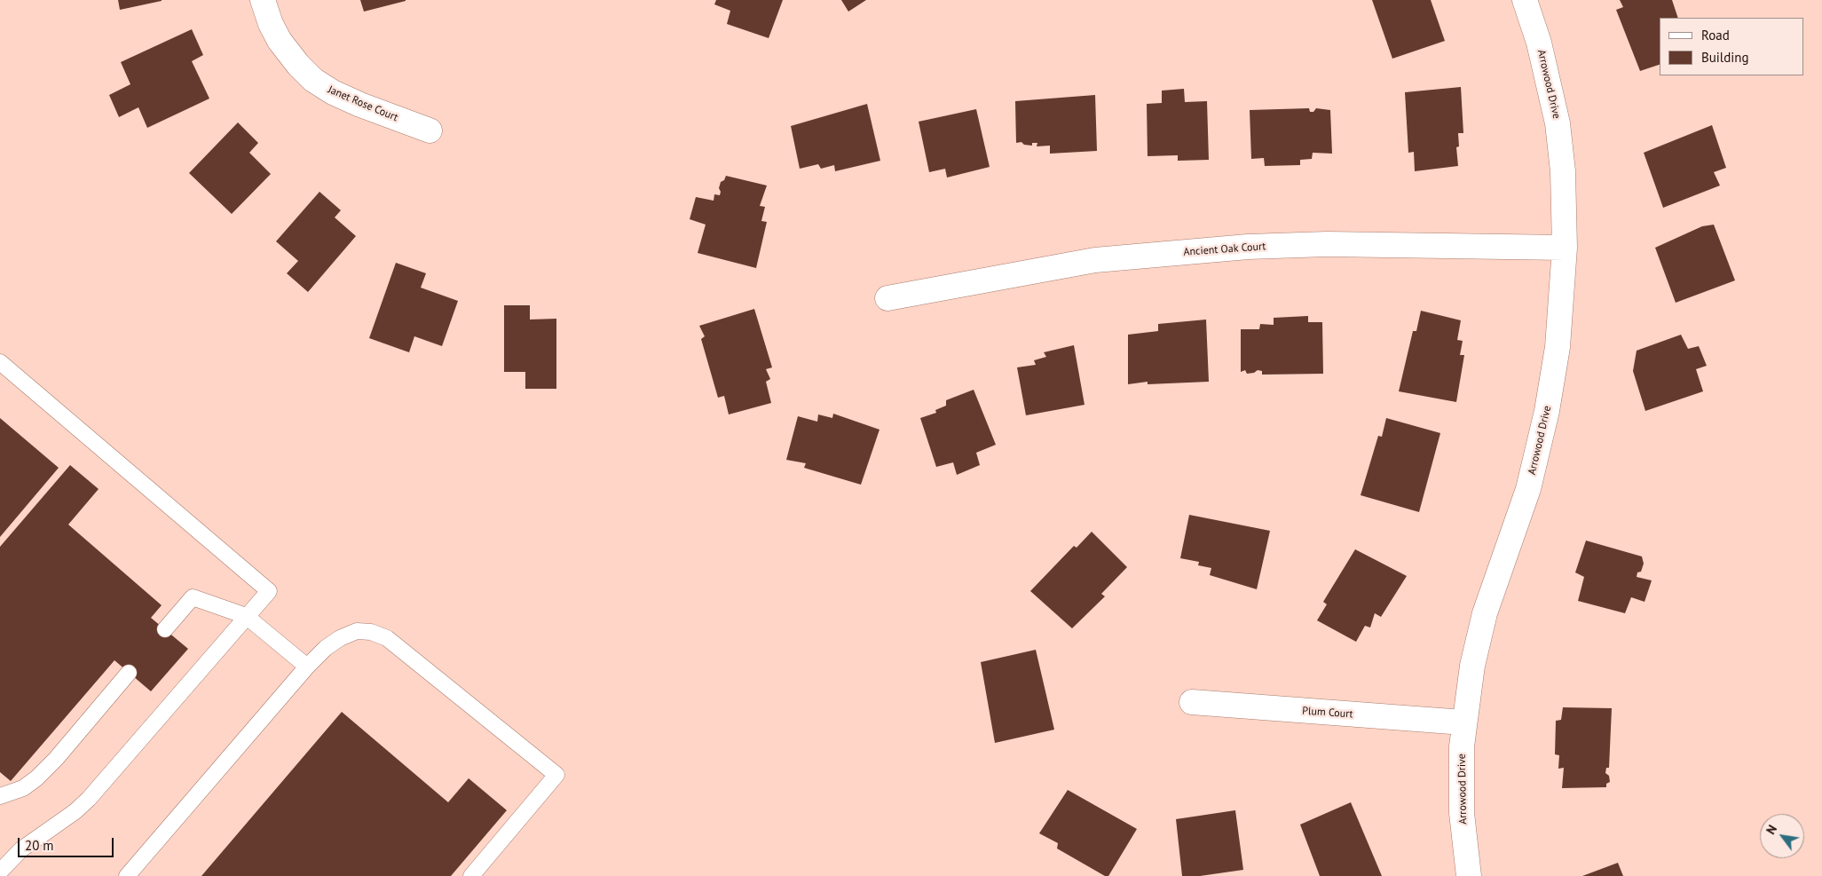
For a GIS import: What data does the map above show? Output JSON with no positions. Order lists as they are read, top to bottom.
{
  "streets": {
    "street": [
      "Arrowood Drive",
      "Janet Rose Court",
      "Ancient Oak Court",
      "Plum Court"
    ]
  },
  "crossings": [
    ["Arrowood Drive", "Ancient Oak Court"],
    ["Arrowood Drive", "Plum Court"]
  ],
  "legend": ["Road", "Building"],
  "scale_bar": "20 m",
  "north": "top left"
}
